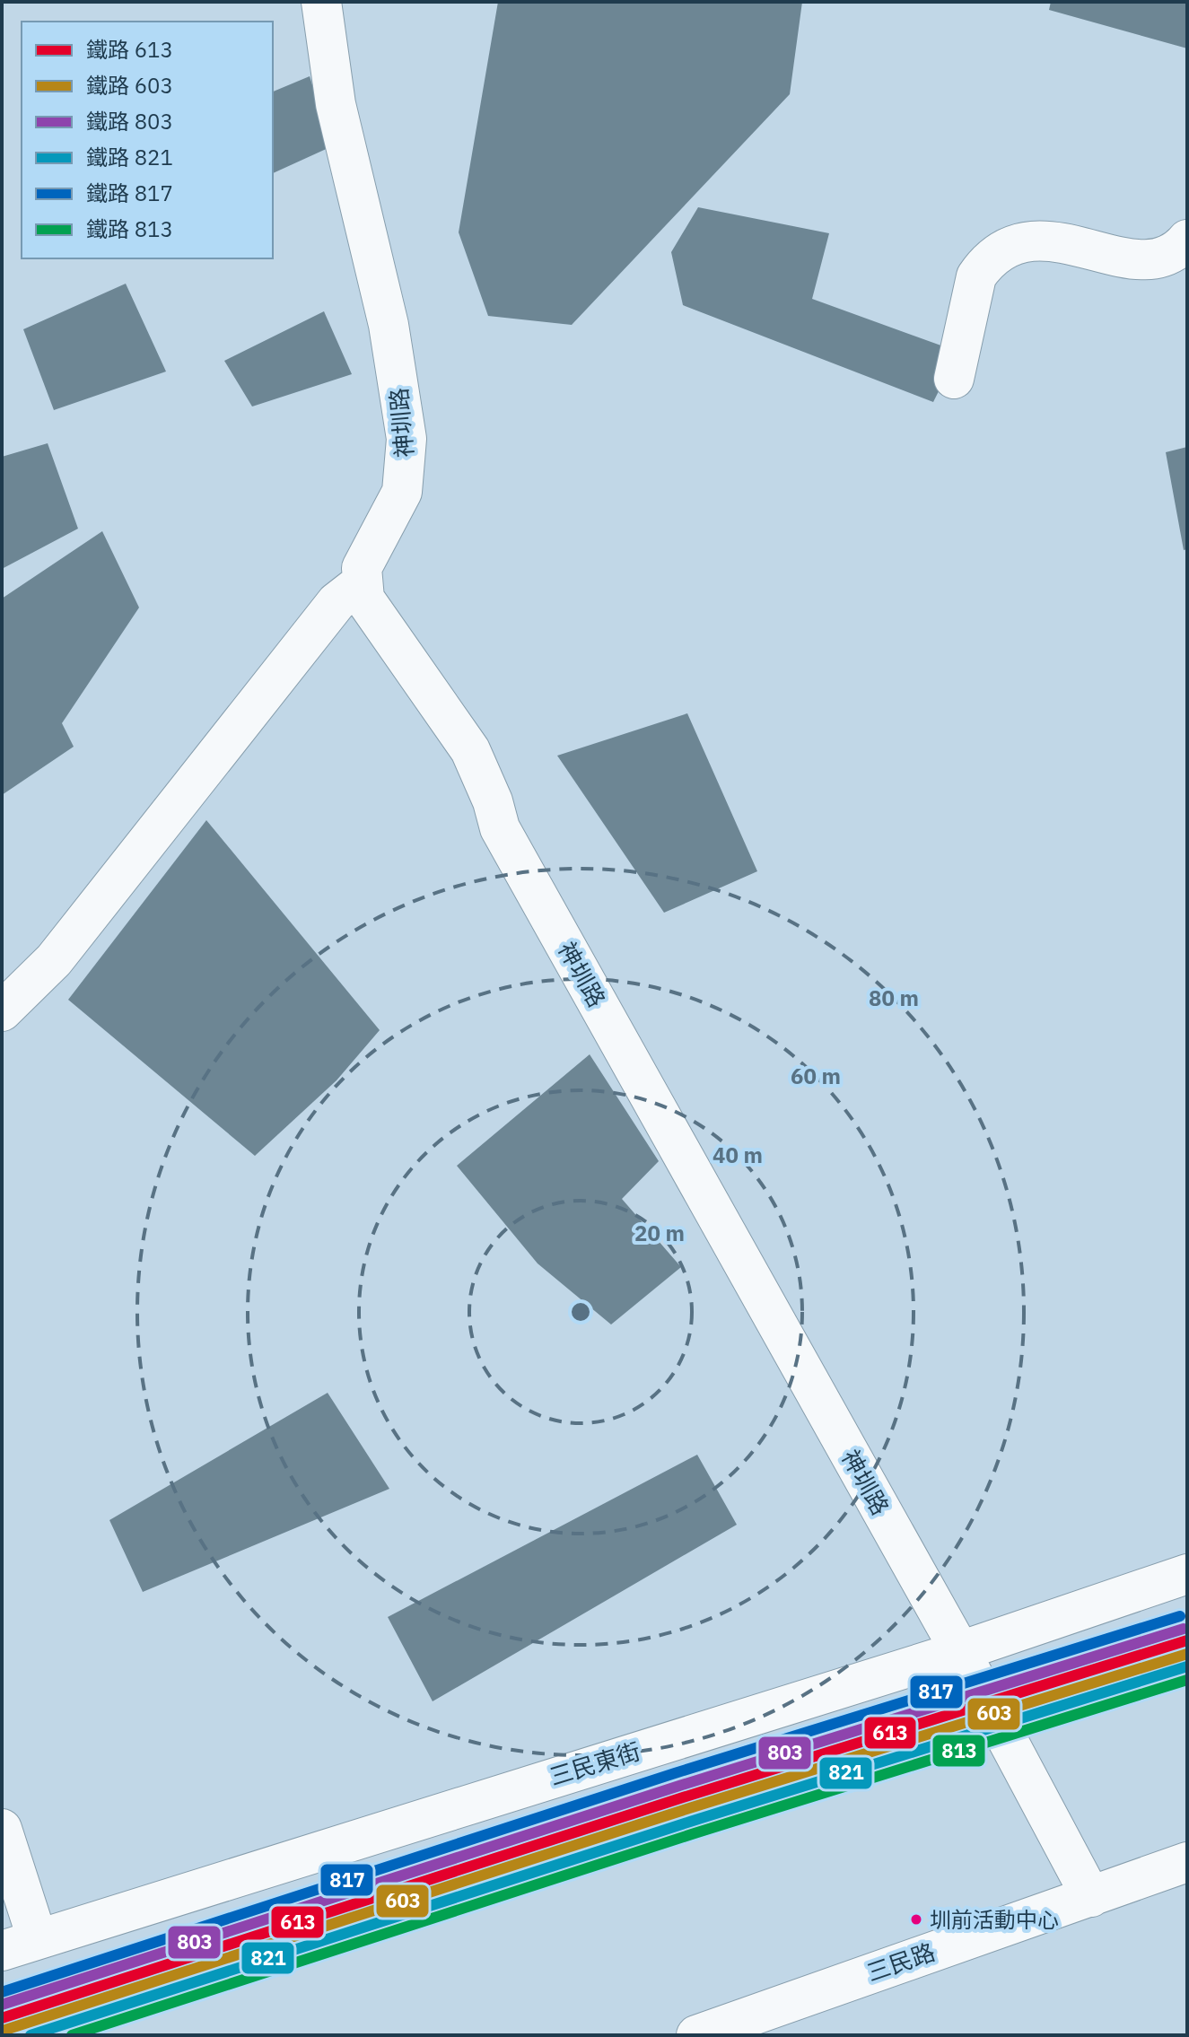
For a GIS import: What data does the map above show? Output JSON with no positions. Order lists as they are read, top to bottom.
{
  "streets": {
    "street": ["神圳路", "三民東街", "三民路"]
  },
  "crossings": [
    ["神圳路", "三民東街"],
    ["神圳路", "三民路"]
  ],
  "places": ["圳前活動中心"],
  "lines": [
    "rail line 817",
    "rail line 803",
    "rail line 613",
    "rail line 603",
    "rail line 821",
    "rail line 813"
  ],
  "legend": [
    "鐵路 613",
    "鐵路 603",
    "鐵路 803",
    "鐵路 821",
    "鐵路 817",
    "鐵路 813"
  ],
  "rings": [
    "80 m",
    "60 m",
    "40 m",
    "20 m"
  ]
}
